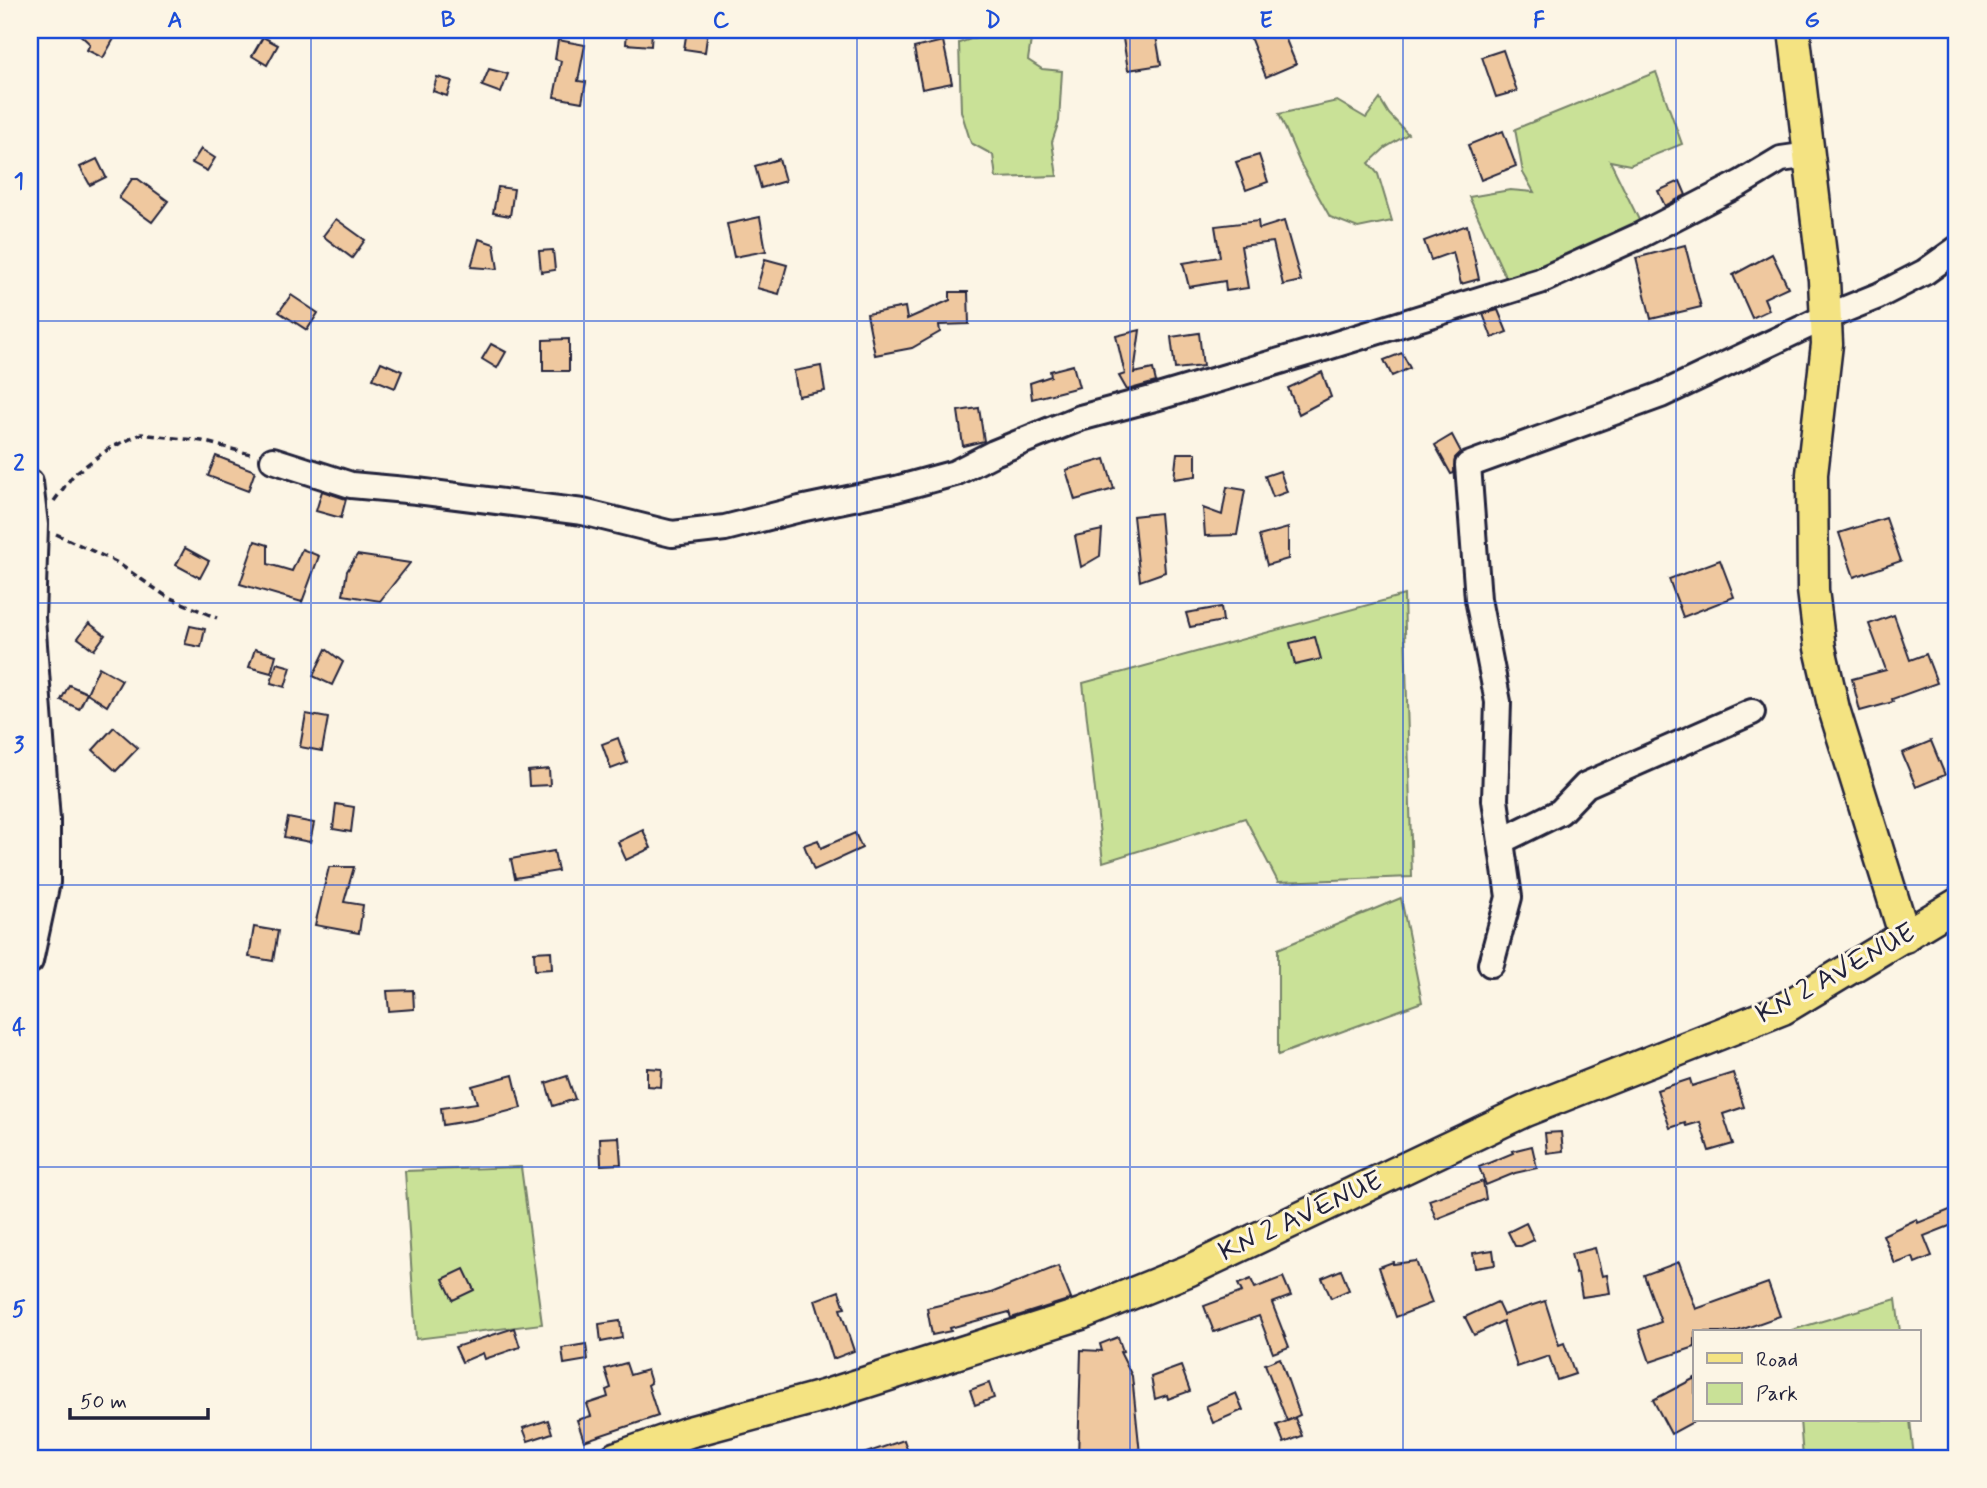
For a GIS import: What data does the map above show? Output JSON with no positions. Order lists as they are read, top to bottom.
{
  "streets": {
    "main road": ["KN 2 AVENUE"]
  },
  "legend": ["Road", "Park"],
  "scale_bar": "50 m",
  "grid": {
    "columns": [
      "A",
      "B",
      "C",
      "D",
      "E",
      "F",
      "G"
    ],
    "rows": [
      "1",
      "2",
      "3",
      "4",
      "5"
    ]
  }
}
